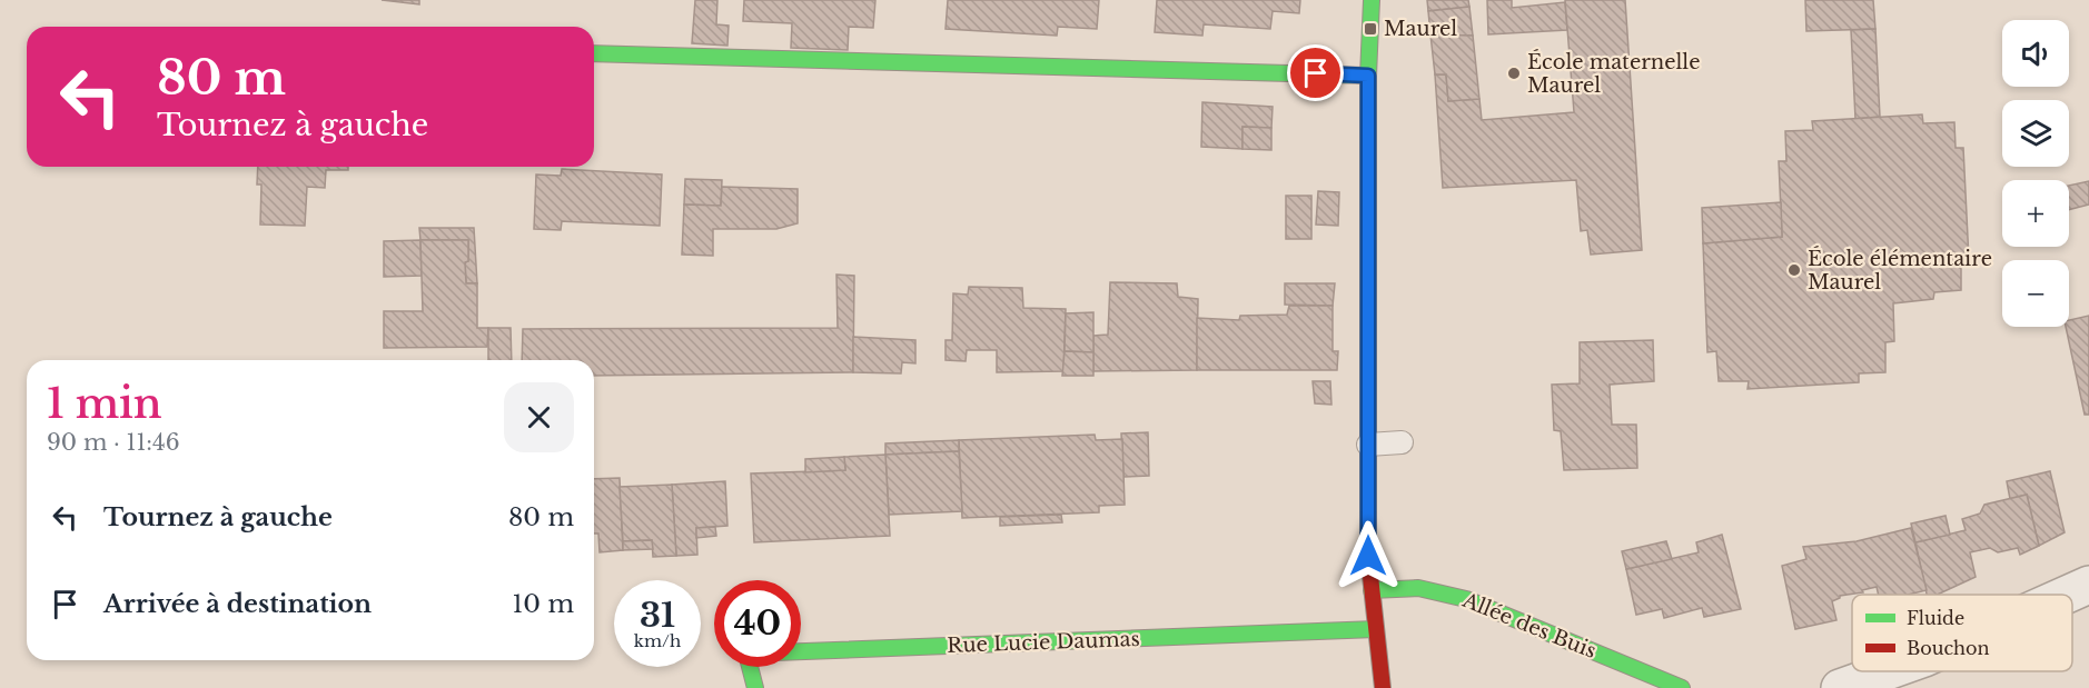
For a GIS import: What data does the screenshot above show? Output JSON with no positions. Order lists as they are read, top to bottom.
{
  "streets": {
    "street": ["Allée des Buis", "Rue Lucie Daumas"]
  },
  "places": {
    "transit": ["Maurel"],
    "other": ["École maternelle Maurel", "École élémentaire Maurel"]
  },
  "legend": ["Fluide", "Bouchon"],
  "page": {
    "map_buttons": ["+", "−"],
    "turn": ["80 m", "Tournez à gauche"],
    "heading": ["1 min", "90 m · 11:46"],
    "list": [
      {
        "name": "Tournez à gauche",
        "value": "80 m"
      },
      {
        "name": "Arrivée à destination",
        "value": "10 m"
      }
    ],
    "speed": "31 km/h",
    "limit": "40"
  }
}
